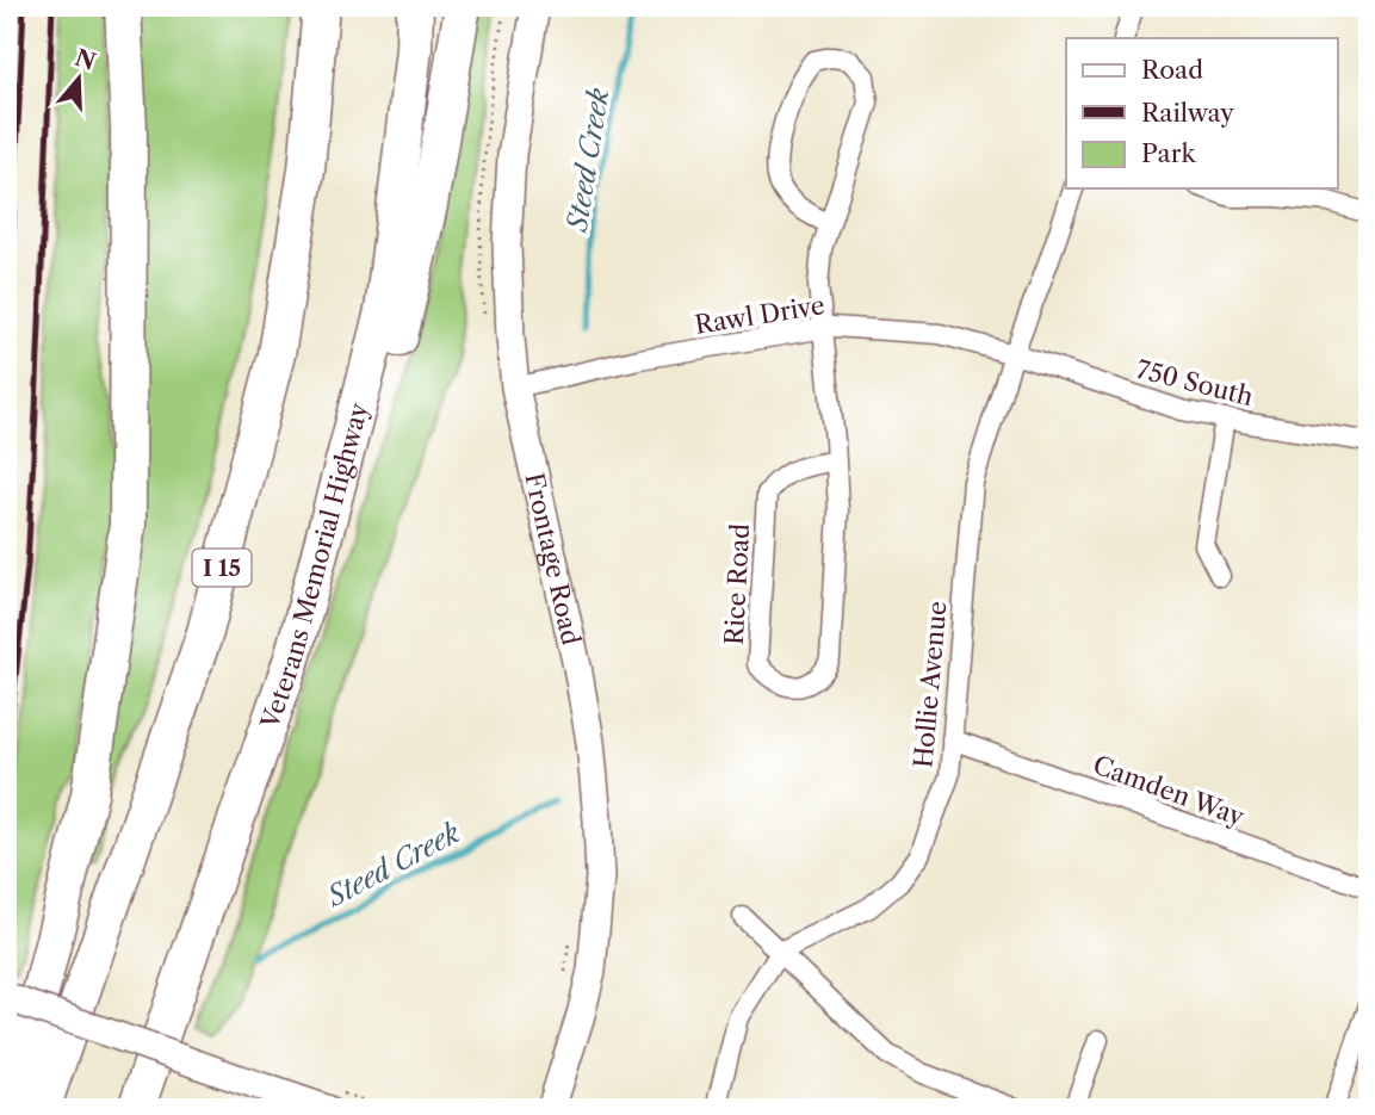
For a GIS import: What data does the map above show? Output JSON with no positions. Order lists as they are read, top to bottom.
{
  "streets": {
    "highway": ["Veterans Memorial Highway", "I 15"],
    "street": [
      "Rawl Drive",
      "750 South",
      "Frontage Road",
      "Rice Road",
      "Hollie Avenue",
      "Camden Way"
    ]
  },
  "crossings": [
    ["Rawl Drive", "750 South"],
    ["Rawl Drive", "Frontage Road"],
    ["Rawl Drive", "Rice Road"],
    ["Rawl Drive", "Hollie Avenue"],
    ["750 South", "Hollie Avenue"],
    ["Hollie Avenue", "Camden Way"]
  ],
  "water": ["Steed Creek"],
  "legend": ["Road", "Railway", "Park"],
  "north": "top"
}
